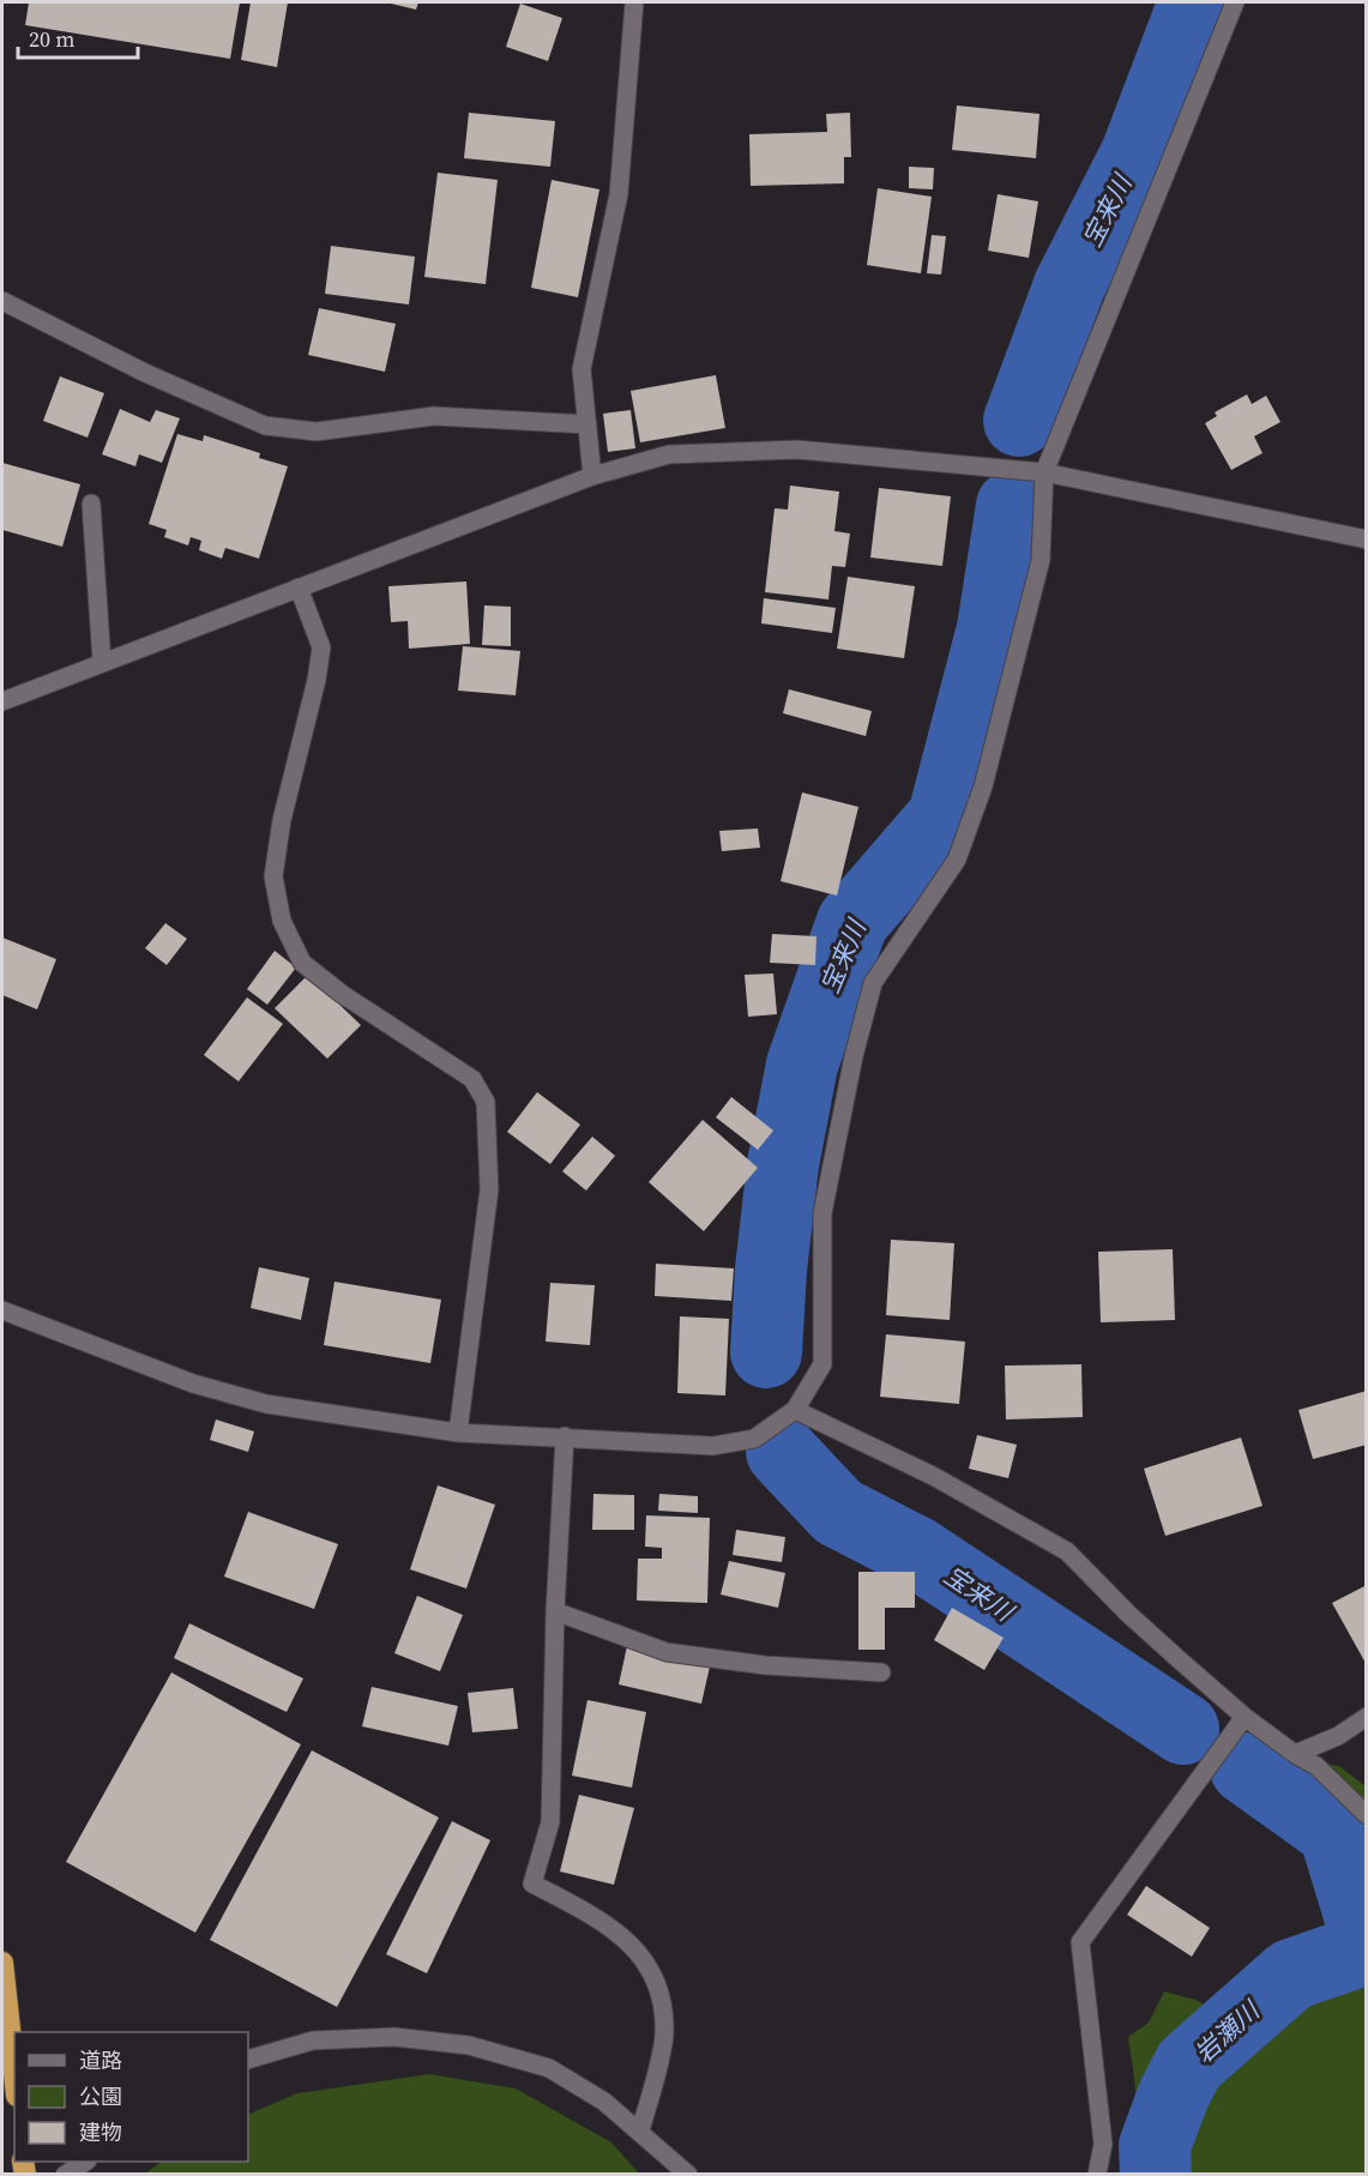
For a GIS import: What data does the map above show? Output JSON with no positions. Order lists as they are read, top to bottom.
{
  "water": ["宝来川", "岩瀬川"],
  "legend": ["道路", "公園", "建物"],
  "scale_bar": "20 m"
}
